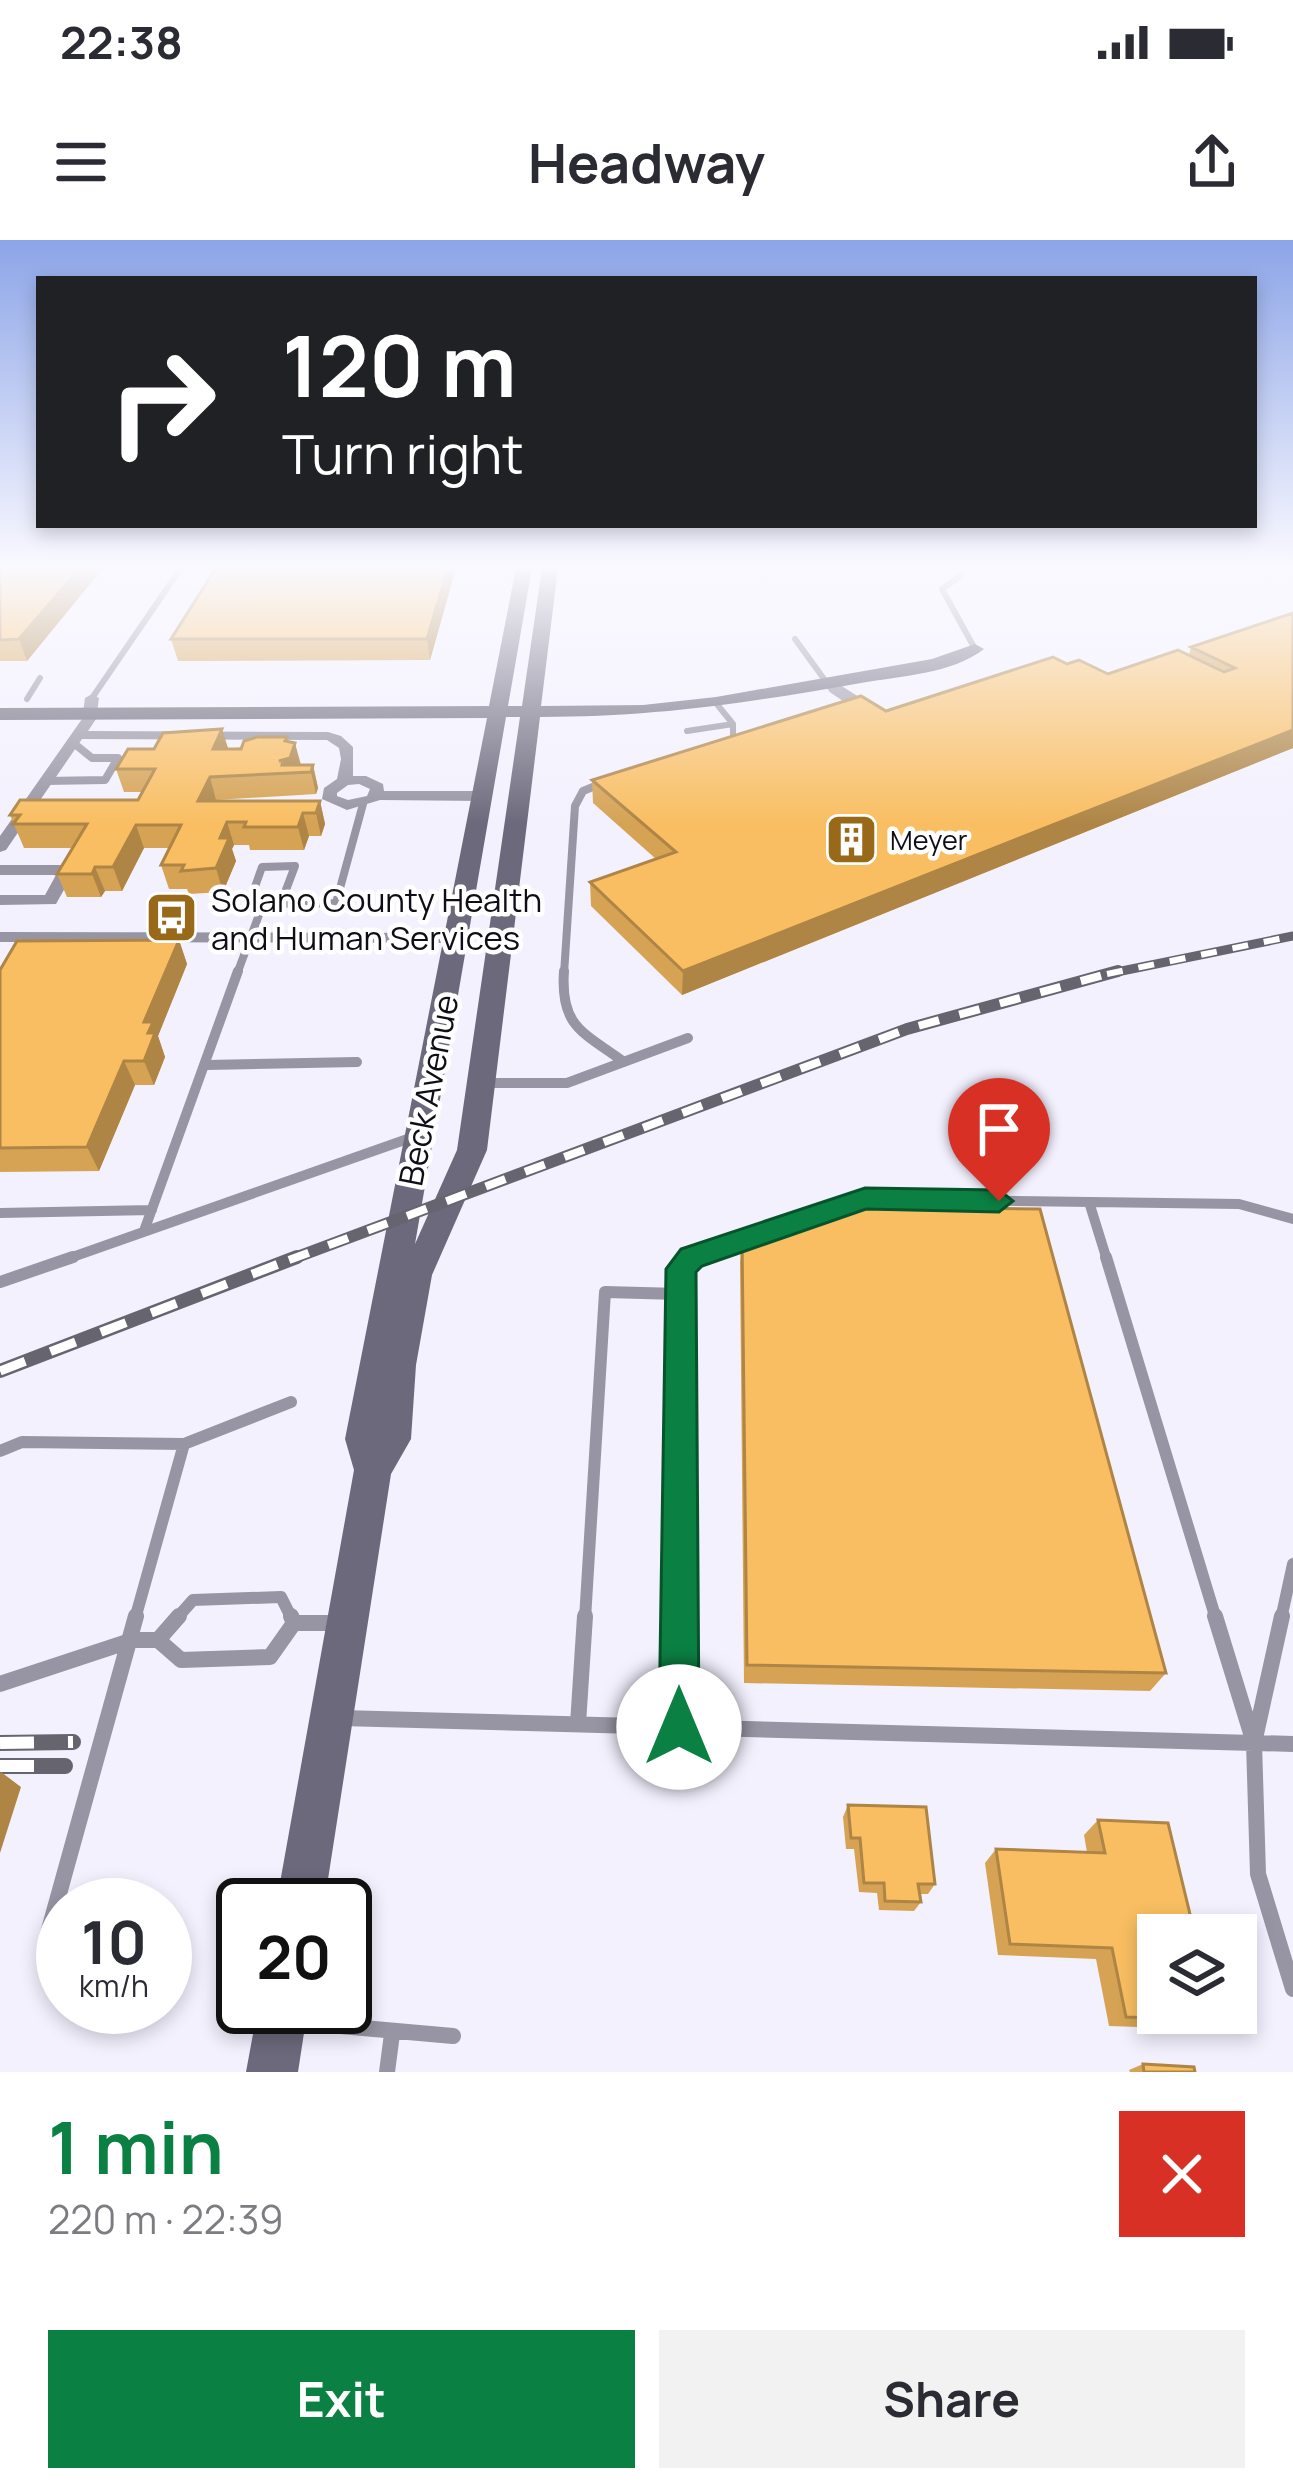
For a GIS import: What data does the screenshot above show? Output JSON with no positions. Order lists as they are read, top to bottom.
{
  "streets": {
    "street": ["Beck Avenue"]
  },
  "places": {
    "building": ["Meyer"],
    "bus stop": ["Solano County Health and Human Services"]
  },
  "page": {
    "status": "22:38",
    "header": "Headway",
    "turn": ["120 m", "Turn right"],
    "speed": "10 km/h",
    "limit": "20",
    "heading": ["1 min", "220 m · 22:39"],
    "buttons": ["Exit", "Share"]
  }
}
